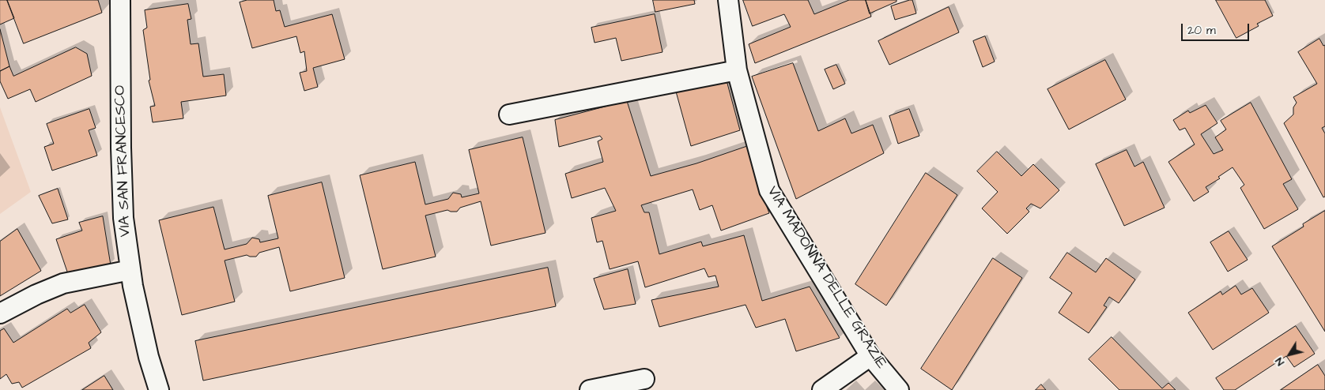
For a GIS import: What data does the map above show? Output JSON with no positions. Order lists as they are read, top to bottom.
{
  "streets": {
    "street": ["VIA SAN FRANCESCO", "VIA MADONNA DELLE GRAZIE"]
  },
  "scale_bar": "20 m",
  "north": "bottom left"
}
